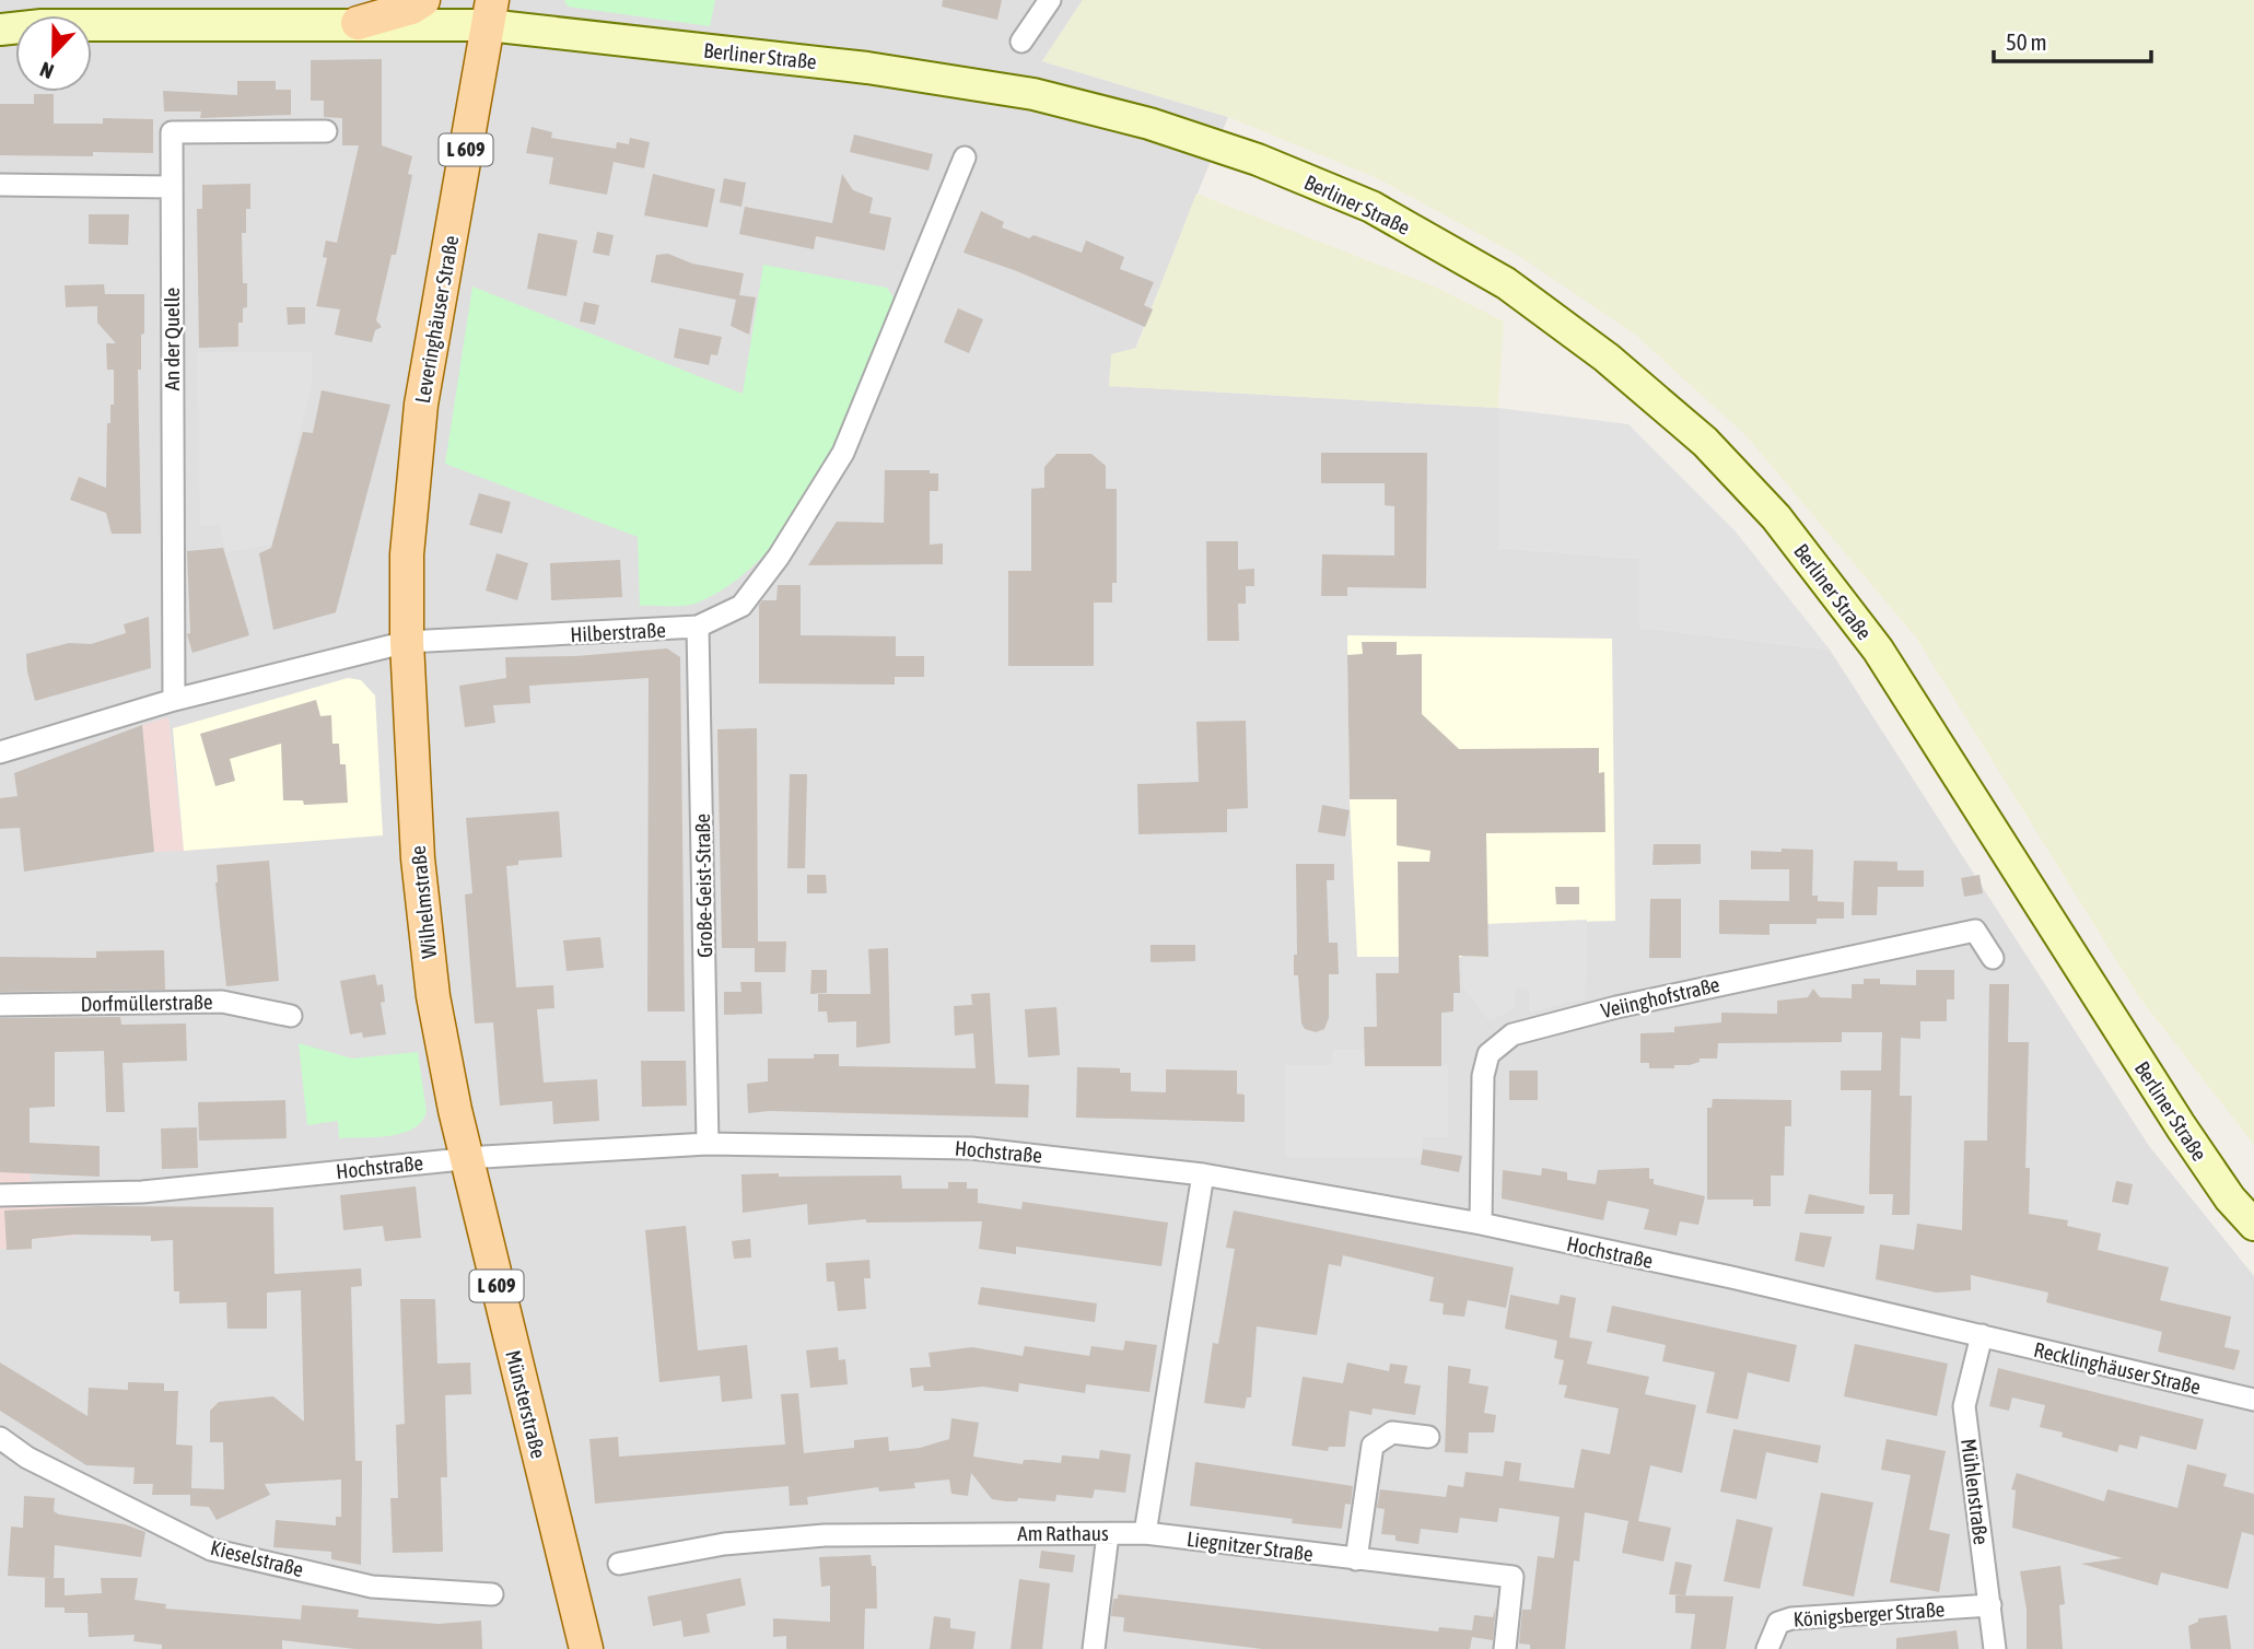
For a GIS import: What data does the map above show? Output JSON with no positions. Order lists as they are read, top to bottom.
{
  "streets": {
    "main road": [
      "Berliner Straße",
      "L 609",
      "Leveringhäuser Straße",
      "Wilhelmstraße",
      "Münsterstraße"
    ],
    "street": [
      "An der Quelle",
      "Hilberstraße",
      "Große-Geist-Straße",
      "Veiinghofstraße",
      "Dorfmüllerstraße",
      "Hochstraße",
      "Recklinghäuser Straße",
      "Mühlenstraße",
      "Am Rathaus",
      "Liegnitzer Straße",
      "Kieselstraße",
      "Königsberger Straße"
    ]
  },
  "crossings": [
    ["Berliner Straße", "Leveringhäuser Straße"],
    ["Leveringhäuser Straße", "Hilberstraße"],
    ["Leveringhäuser Straße", "Wilhelmstraße"],
    ["An der Quelle", "Hilberstraße"],
    ["Hilberstraße", "Große-Geist-Straße"],
    ["Hilberstraße", "Wilhelmstraße"],
    ["Große-Geist-Straße", "Hochstraße"],
    ["Wilhelmstraße", "Hochstraße"],
    ["Wilhelmstraße", "Münsterstraße"],
    ["Veiinghofstraße", "Hochstraße"],
    ["Hochstraße", "Recklinghäuser Straße"],
    ["Hochstraße", "Münsterstraße"],
    ["Hochstraße", "Mühlenstraße"],
    ["Recklinghäuser Straße", "Mühlenstraße"],
    ["Mühlenstraße", "Königsberger Straße"],
    ["Am Rathaus", "Liegnitzer Straße"]
  ],
  "scale_bar": "50 m",
  "north": "bottom"
}
